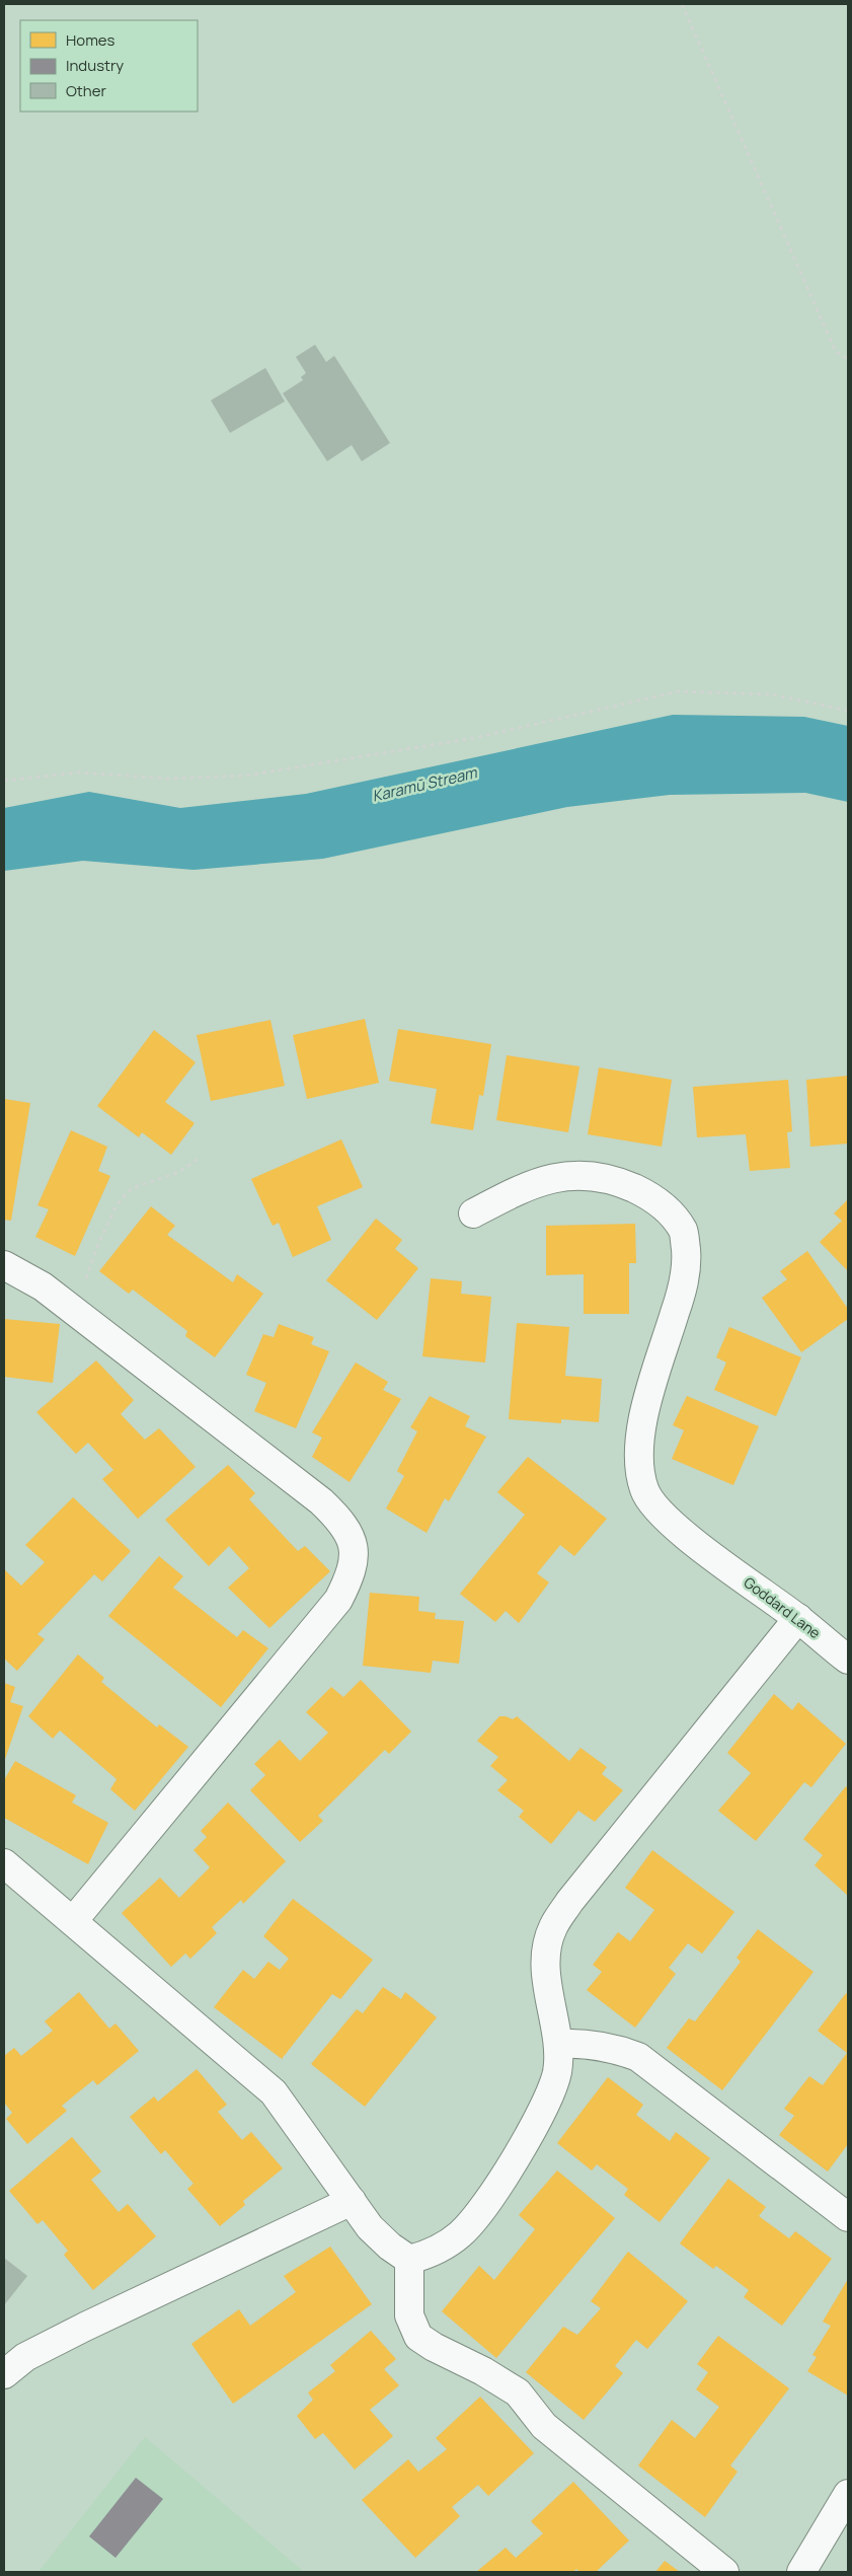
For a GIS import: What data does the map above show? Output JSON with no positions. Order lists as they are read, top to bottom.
{
  "streets": {
    "street": ["Goddard Lane"]
  },
  "water": ["Karamū Stream"],
  "legend": ["Homes", "Industry", "Other"]
}
